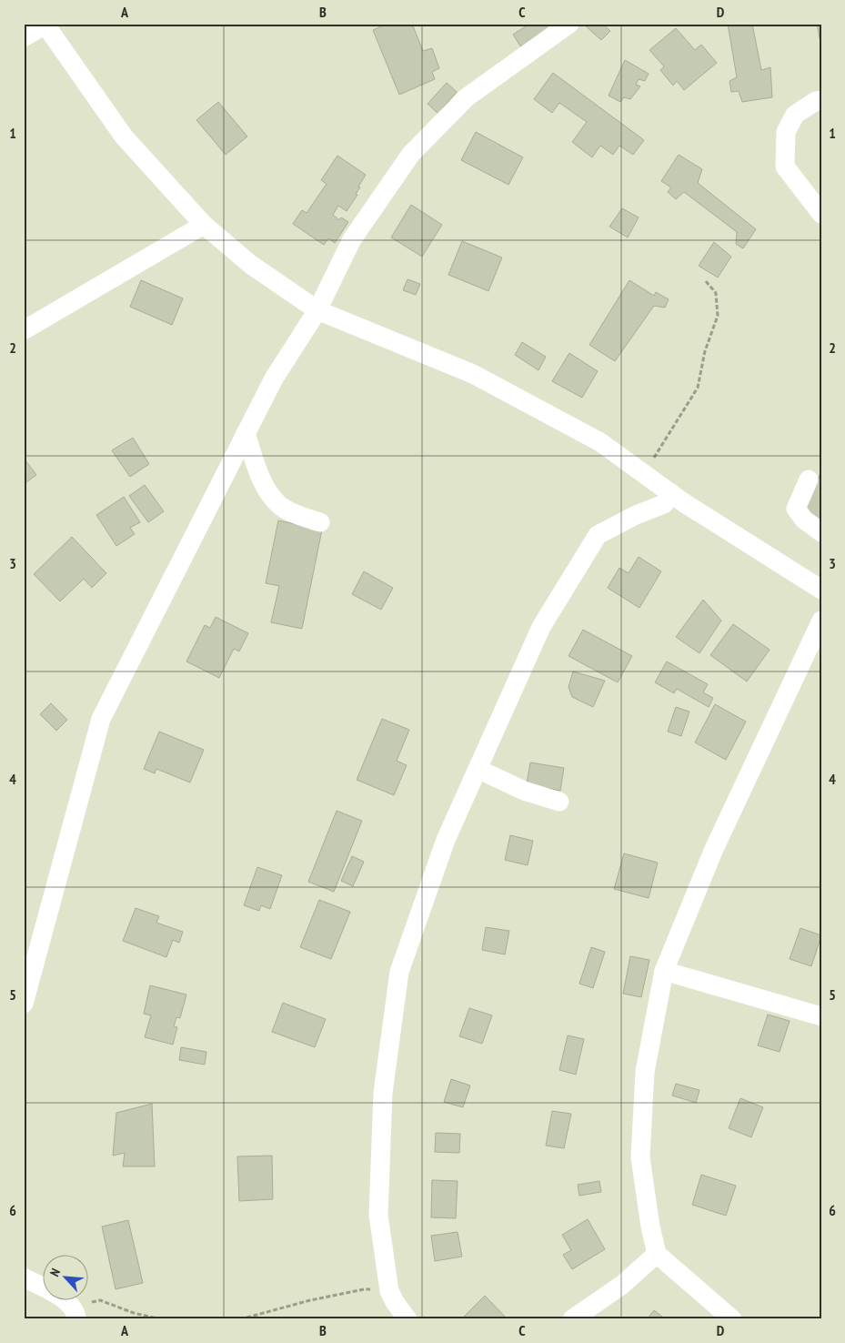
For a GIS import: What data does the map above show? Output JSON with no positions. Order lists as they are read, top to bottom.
{
  "north": "top left",
  "grid": {
    "columns": [
      "A",
      "B",
      "C",
      "D"
    ],
    "rows": [
      "1",
      "2",
      "3",
      "4",
      "5",
      "6"
    ]
  }
}
